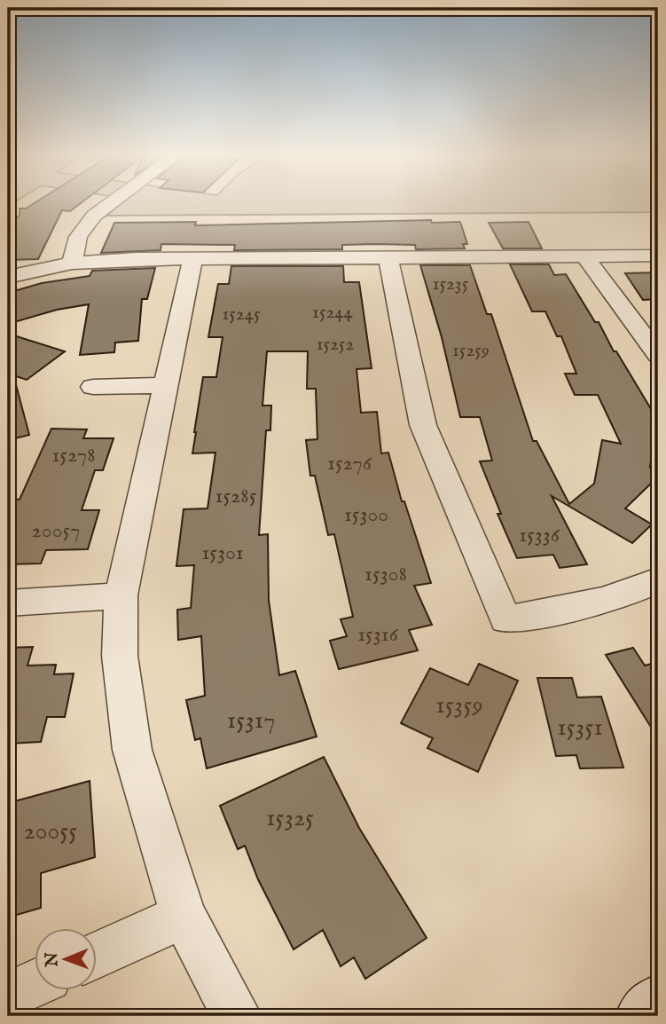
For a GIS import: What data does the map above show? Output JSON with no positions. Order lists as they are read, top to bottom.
{
  "house_numbers": [
    "15235",
    "15244",
    "15245",
    "15252",
    "15259",
    "15278",
    "15276",
    "15285",
    "15300",
    "20057",
    "15336",
    "15301",
    "15308",
    "15316",
    "15359",
    "15317",
    "15351",
    "15325",
    "20055"
  ],
  "north": "left"
}
